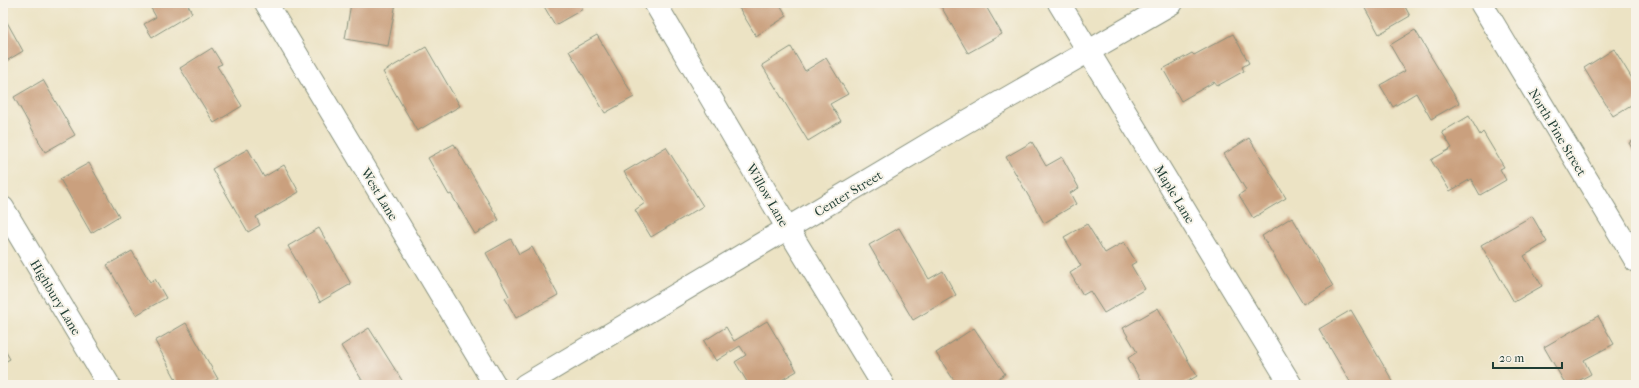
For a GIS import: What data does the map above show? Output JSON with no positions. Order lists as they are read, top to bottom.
{
  "streets": {
    "street": [
      "North Pine Street",
      "Center Street",
      "West Lane",
      "Maple Lane",
      "Willow Lane",
      "Highbury Lane"
    ]
  },
  "crossings": [
    ["Center Street", "Maple Lane"],
    ["Center Street", "Willow Lane"]
  ],
  "scale_bar": "20 m"
}
